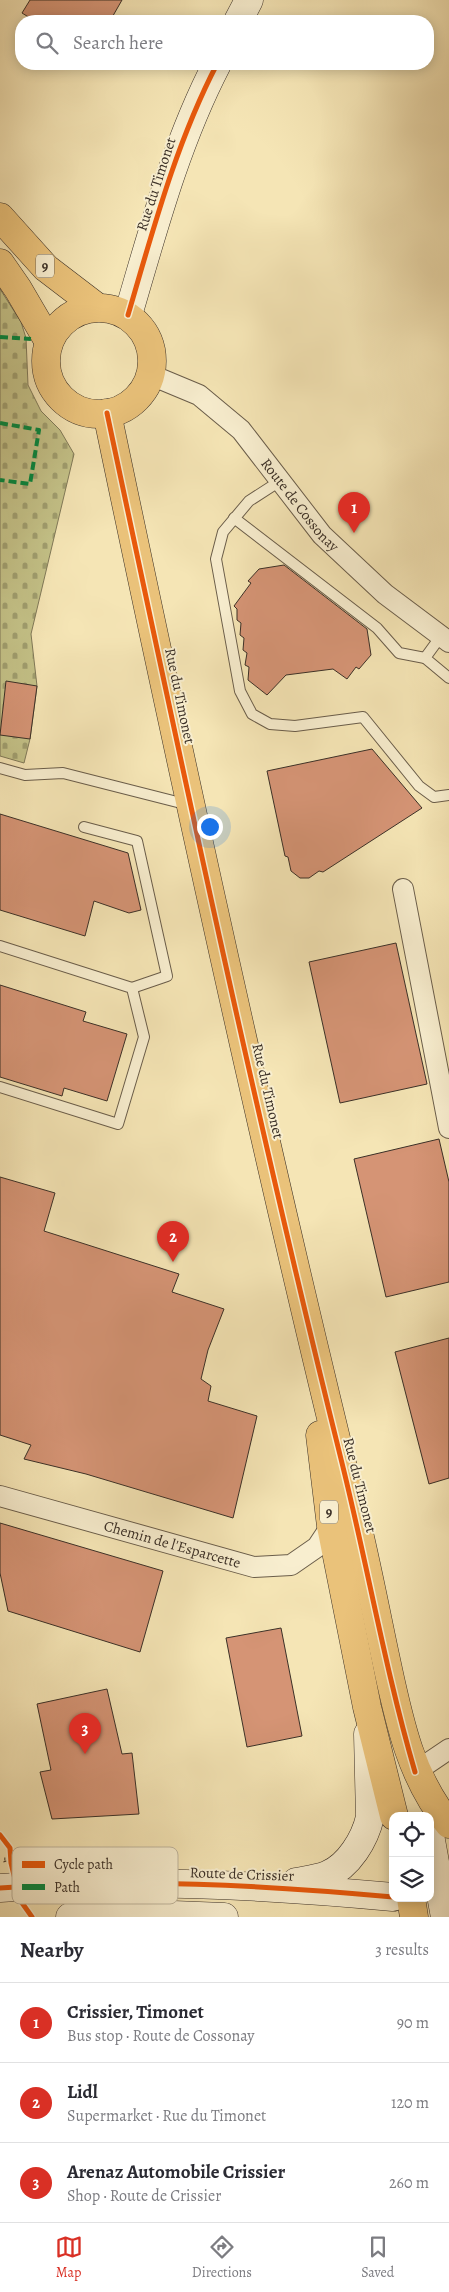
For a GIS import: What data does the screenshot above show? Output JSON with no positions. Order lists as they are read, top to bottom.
{
  "streets": {
    "main road": ["Rue du Timonet", "9", "Route de Crissier"],
    "street": ["Route de Cossonay", "Chemin de l'Esparcette"]
  },
  "crossings": [
    ["Rue du Timonet", "9"],
    ["Rue du Timonet", "Route de Cossonay"],
    ["Rue du Timonet", "Chemin de l'Esparcette"],
    ["9", "Route de Cossonay"]
  ],
  "legend": ["Cycle path", "Path"],
  "page": {
    "search": "Search here",
    "pins": ["1", "2", "3"],
    "heading": ["Nearby", "3 results"],
    "list": [
      {
        "mark": "1",
        "name": "Crissier, Timonet",
        "note": "Bus stop · Route de Cossonay",
        "value": "90 m"
      },
      {
        "mark": "2",
        "name": "Lidl",
        "note": "Supermarket · Rue du Timonet",
        "value": "120 m"
      },
      {
        "mark": "3",
        "name": "Arenaz Automobile Crissier",
        "note": "Shop · Route de Crissier",
        "value": "260 m"
      }
    ],
    "nav": ["Map", "Directions", "Saved"]
  }
}
